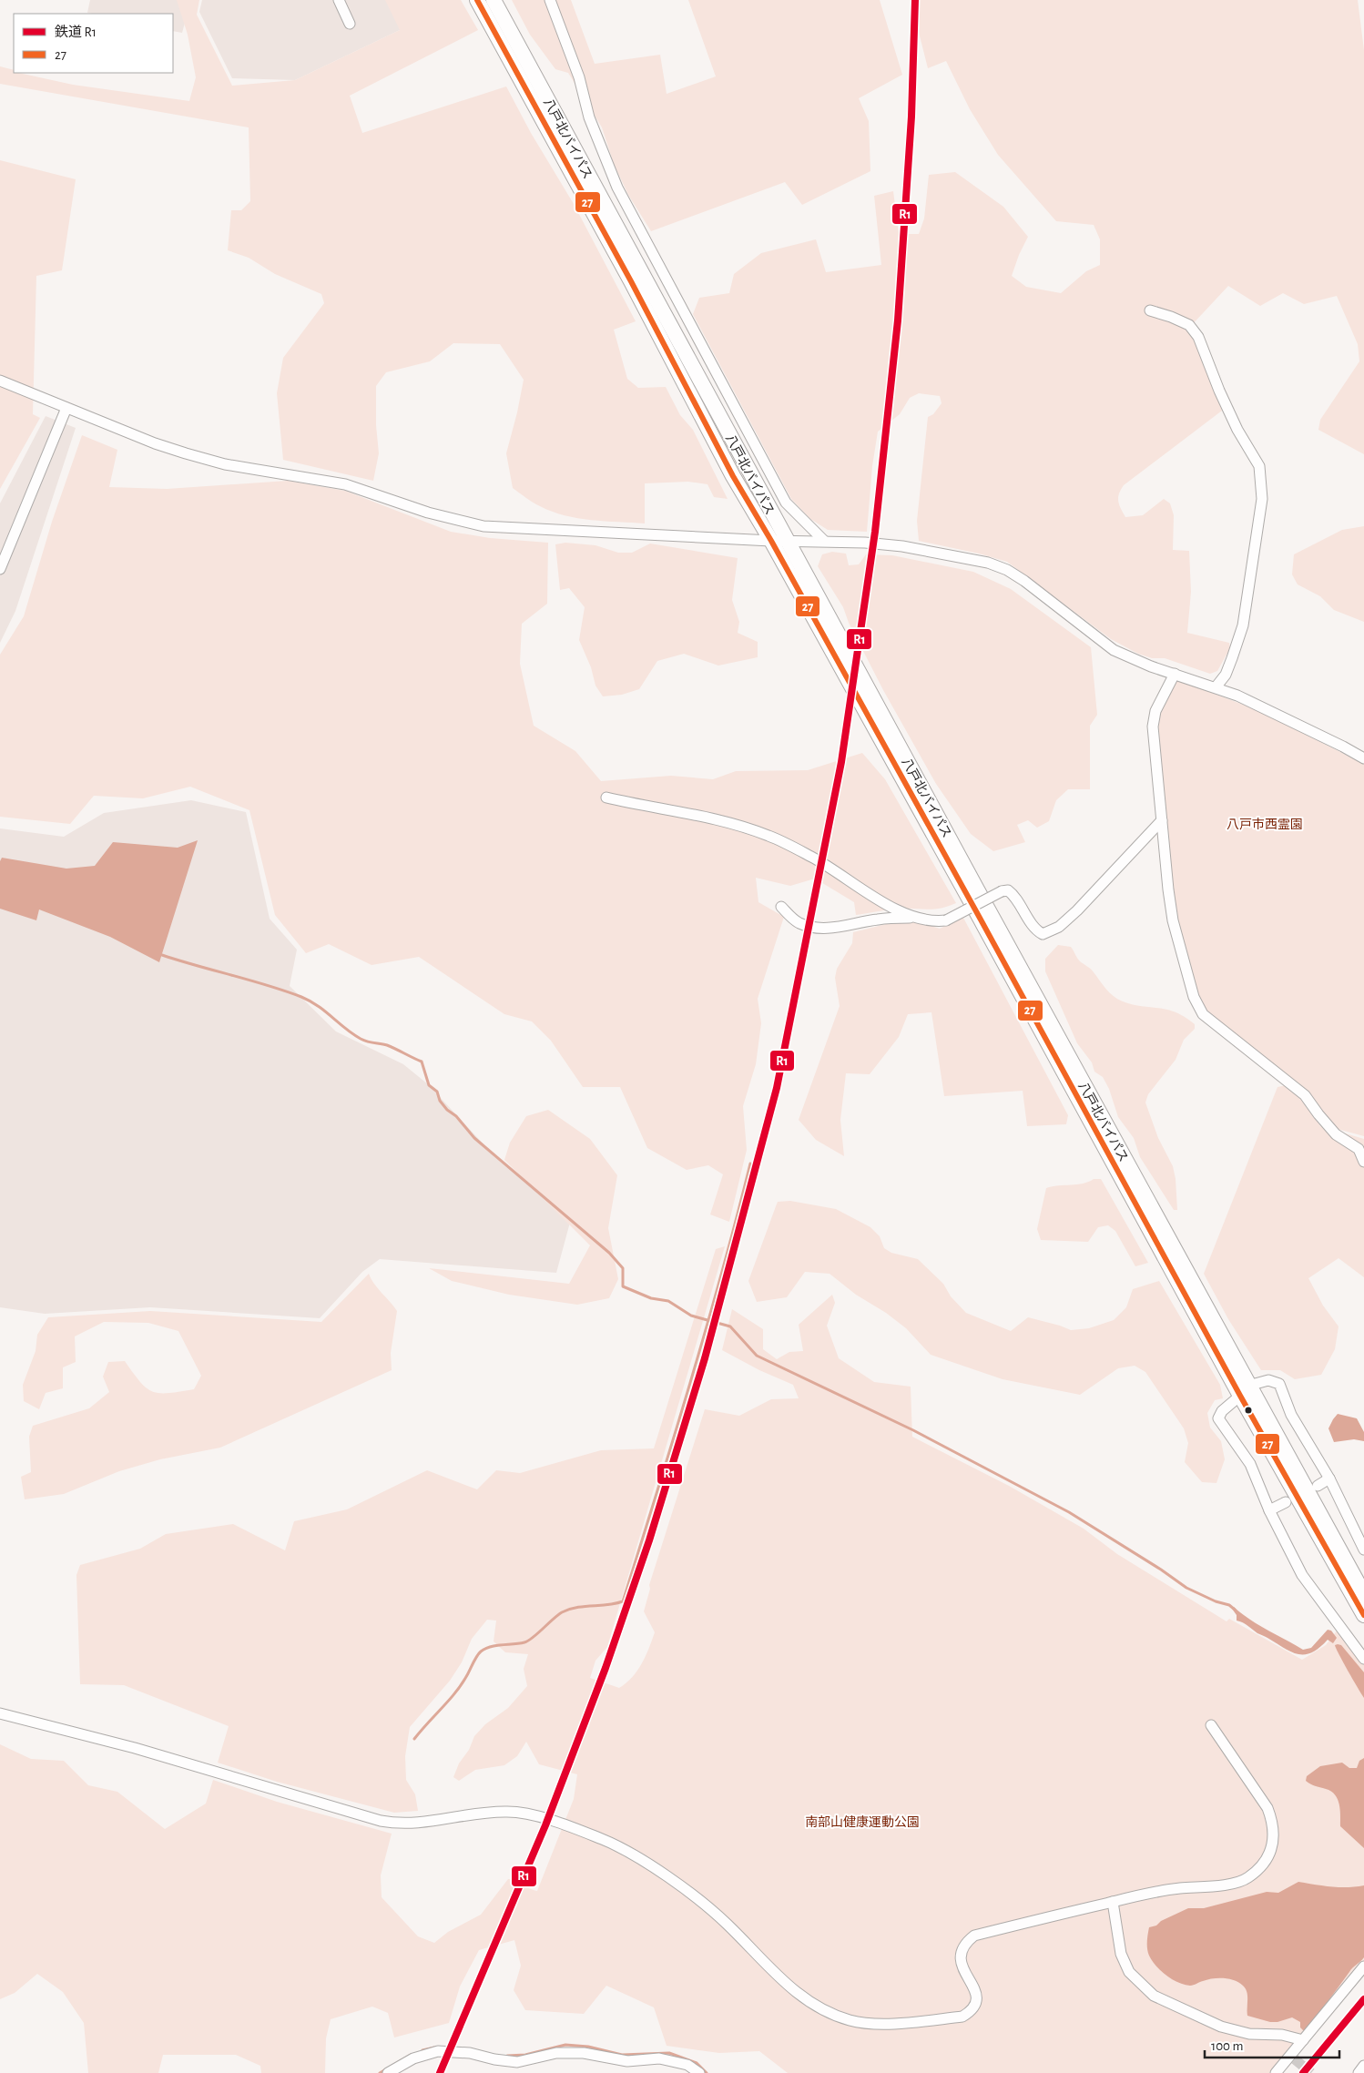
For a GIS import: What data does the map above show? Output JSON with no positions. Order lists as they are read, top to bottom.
{
  "streets": {
    "highway": ["八戸北バイパス"]
  },
  "parks": ["八戸市西霊園", "南部山健康運動公園"],
  "lines": ["rail line R1", "transit line 27"],
  "legend": ["鉄道 R1", "27"],
  "scale_bar": "100 m"
}
